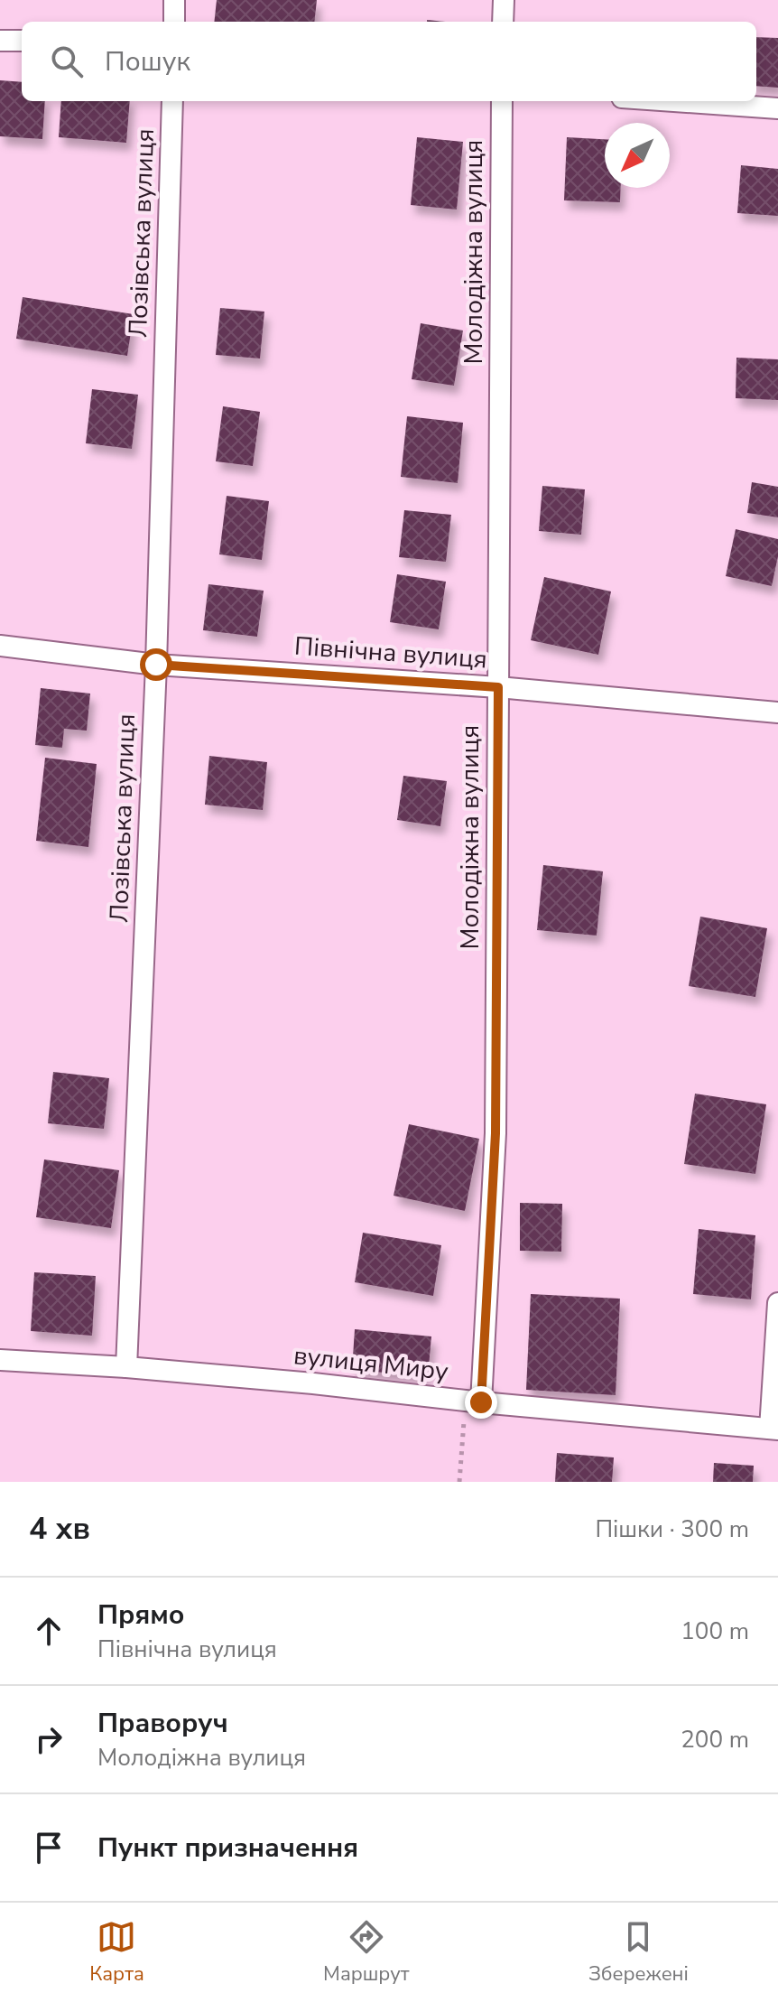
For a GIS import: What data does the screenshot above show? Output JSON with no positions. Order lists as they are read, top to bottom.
{
  "streets": {
    "street": [
      "Лозівська вулиця",
      "Молодіжна вулиця",
      "Північна вулиця",
      "вулиця Миру"
    ]
  },
  "crossings": [
    ["Лозівська вулиця", "Північна вулиця"],
    ["Лозівська вулиця", "вулиця Миру"],
    ["Молодіжна вулиця", "Північна вулиця"],
    ["Молодіжна вулиця", "вулиця Миру"]
  ],
  "north": "bottom left",
  "page": {
    "search": "Пошук",
    "heading": ["4 хв", "Пішки · 300 m"],
    "list": [
      ["Прямо", "Північна вулиця", "100 m"],
      ["Праворуч", "Молодіжна вулиця", "200 m"],
      "Пункт призначення"
    ],
    "nav": ["Карта", "Маршрут", "Збережені"]
  }
}
